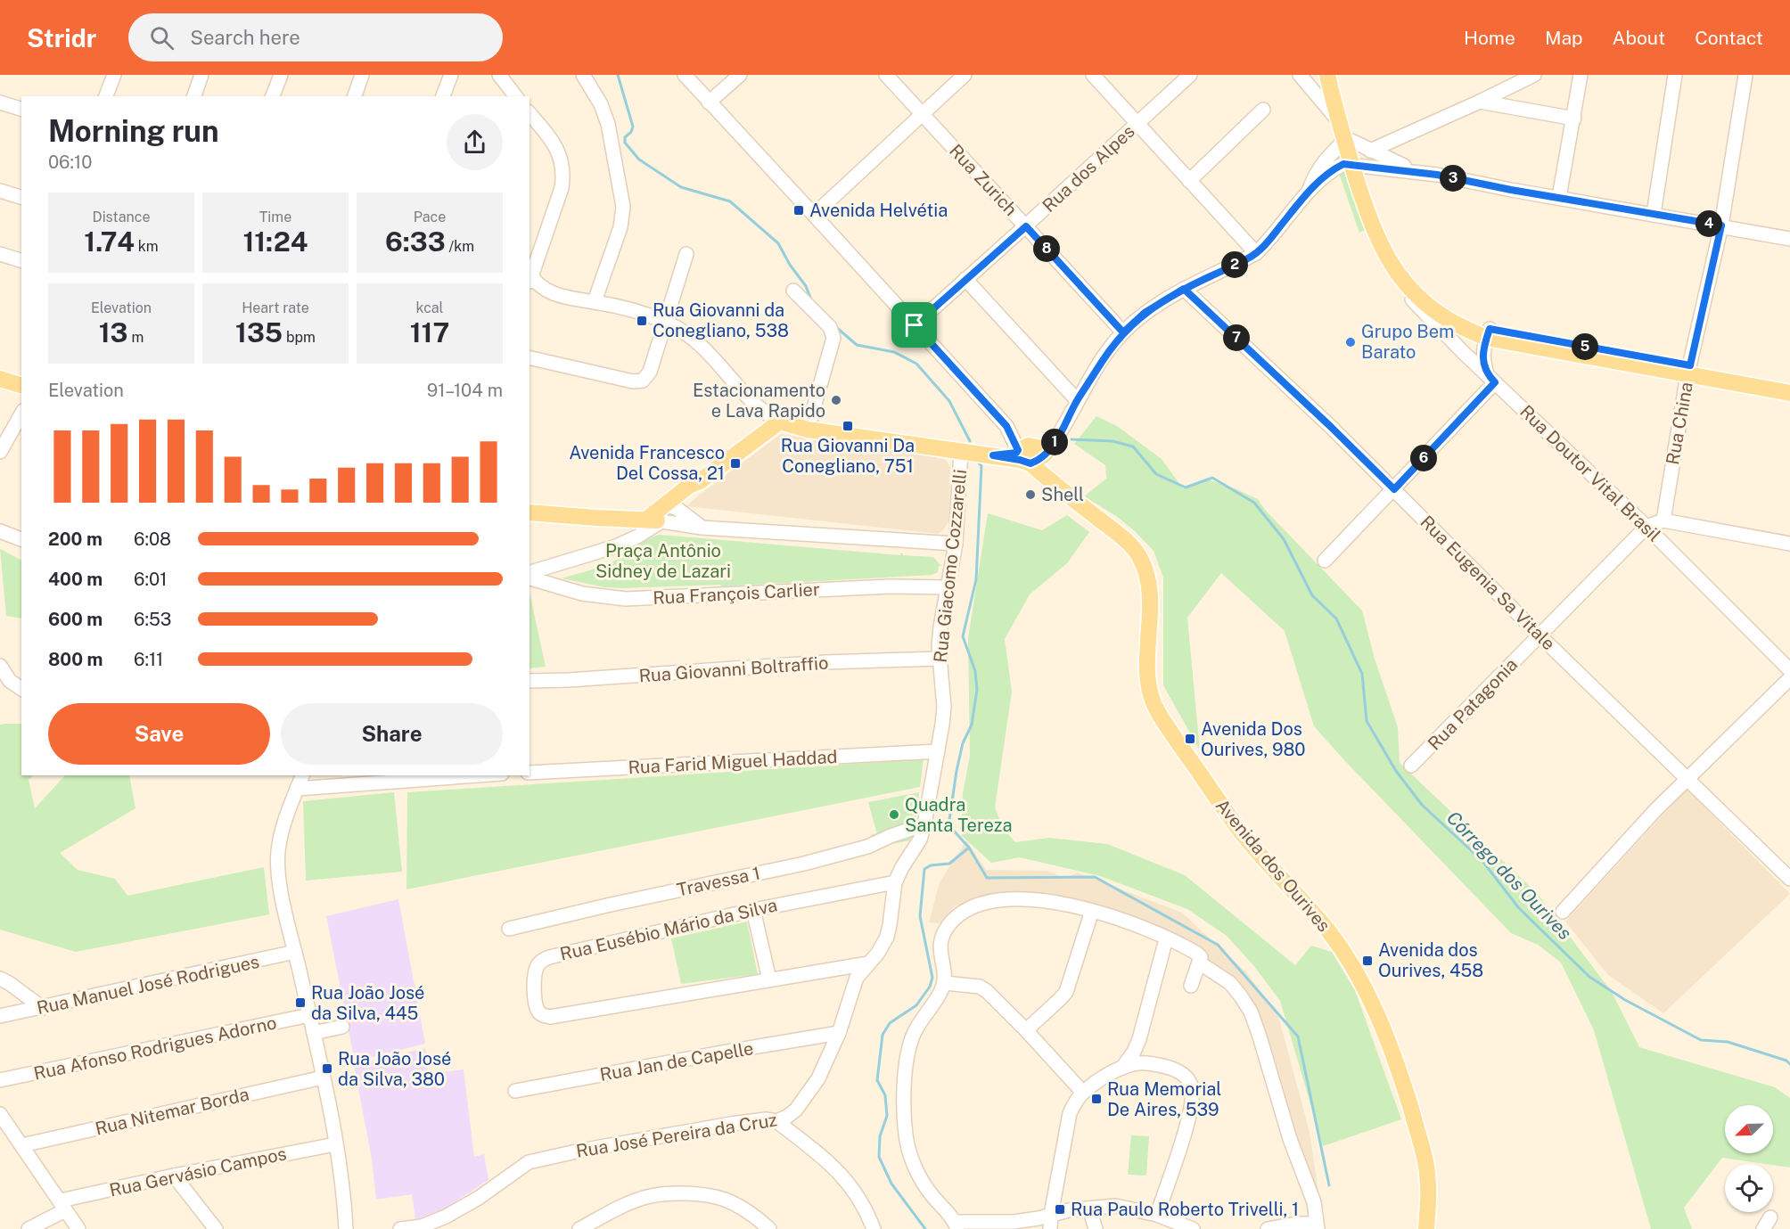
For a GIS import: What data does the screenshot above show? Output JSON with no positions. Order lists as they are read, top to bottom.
{
  "streets": {
    "main road": ["Avenida dos Ourives"],
    "street": [
      "Rua dos Alpes",
      "Rua Zurich",
      "Rua China",
      "Rua Doutor Vital Brasil",
      "Rua Giacomo Cozzarelli",
      "Rua Eugenia Sa Vitale",
      "Rua François Carlier",
      "Rua Giovanni Boltraffio",
      "Rua Patagonia",
      "Rua Farid Miguel Haddad",
      "Travessa 1",
      "Rua Eusébio Mário da Silva",
      "Rua Manuel José Rodrigues",
      "Rua Afonso Rodrigues Adorno",
      "Rua Jan de Capelle",
      "Rua Nitemar Borda",
      "Rua José Pereira da Cruz",
      "Rua Gervásio Campos"
    ]
  },
  "crossings": [
    ["Rua dos Alpes", "Rua Zurich"],
    ["Rua Doutor Vital Brasil", "Rua Patagonia"],
    ["Rua Giacomo Cozzarelli", "Rua François Carlier"],
    ["Rua Giacomo Cozzarelli", "Rua Giovanni Boltraffio"],
    ["Rua Giacomo Cozzarelli", "Rua Farid Miguel Haddad"],
    ["Rua Giacomo Cozzarelli", "Travessa 1"],
    ["Rua Giacomo Cozzarelli", "Rua José Pereira da Cruz"],
    ["Rua Eugenia Sa Vitale", "Rua Patagonia"],
    ["Rua Eusébio Mário da Silva", "Rua José Pereira da Cruz"],
    ["Rua Jan de Capelle", "Rua José Pereira da Cruz"]
  ],
  "water": ["Córrego dos Ourives"],
  "parks": ["Praça Antônio Sidney de Lazari"],
  "places": {
    "transit": [
      "Avenida Helvétia",
      "Rua Giovanni da Conegliano, 538",
      "Rua Giovanni Da Conegliano, 751",
      "Avenida Francesco Del Cossa, 21",
      "Avenida Dos Ourives, 980",
      "Avenida dos Ourives, 458",
      "Rua João José da Silva, 445",
      "Rua João José da Silva, 380",
      "Rua Memorial De Aires, 539",
      "Rua Paulo Roberto Trivelli, 1"
    ],
    "other": [
      "Grupo Bem Barato",
      "Estacionamento e Lava Rapido",
      "Shell",
      "Quadra Santa Tereza"
    ]
  },
  "north": "bottom left",
  "page": {
    "header": "Stridr",
    "search": "Search here",
    "nav": [
      "Home",
      "Map",
      "About",
      "Contact"
    ],
    "heading": ["Morning run", "06:10"],
    "pins": [
      "3",
      "4",
      "8",
      "2",
      "7",
      "5",
      "1",
      "6"
    ],
    "stats": [
      ["Distance", "1.74 km"],
      ["Time", "11:24"],
      ["Pace", "6:33 /km"],
      ["Elevation", "13 m"],
      ["Heart rate", "135 bpm"],
      ["kcal", "117"]
    ],
    "chart": ["Elevation", "91–104 m"],
    "list": [
      {
        "name": "200 m",
        "note": "6:08"
      },
      {
        "name": "400 m",
        "note": "6:01"
      },
      {
        "name": "600 m",
        "note": "6:53"
      },
      {
        "name": "800 m",
        "note": "6:11"
      }
    ],
    "buttons": ["Save", "Share"]
  }
}
